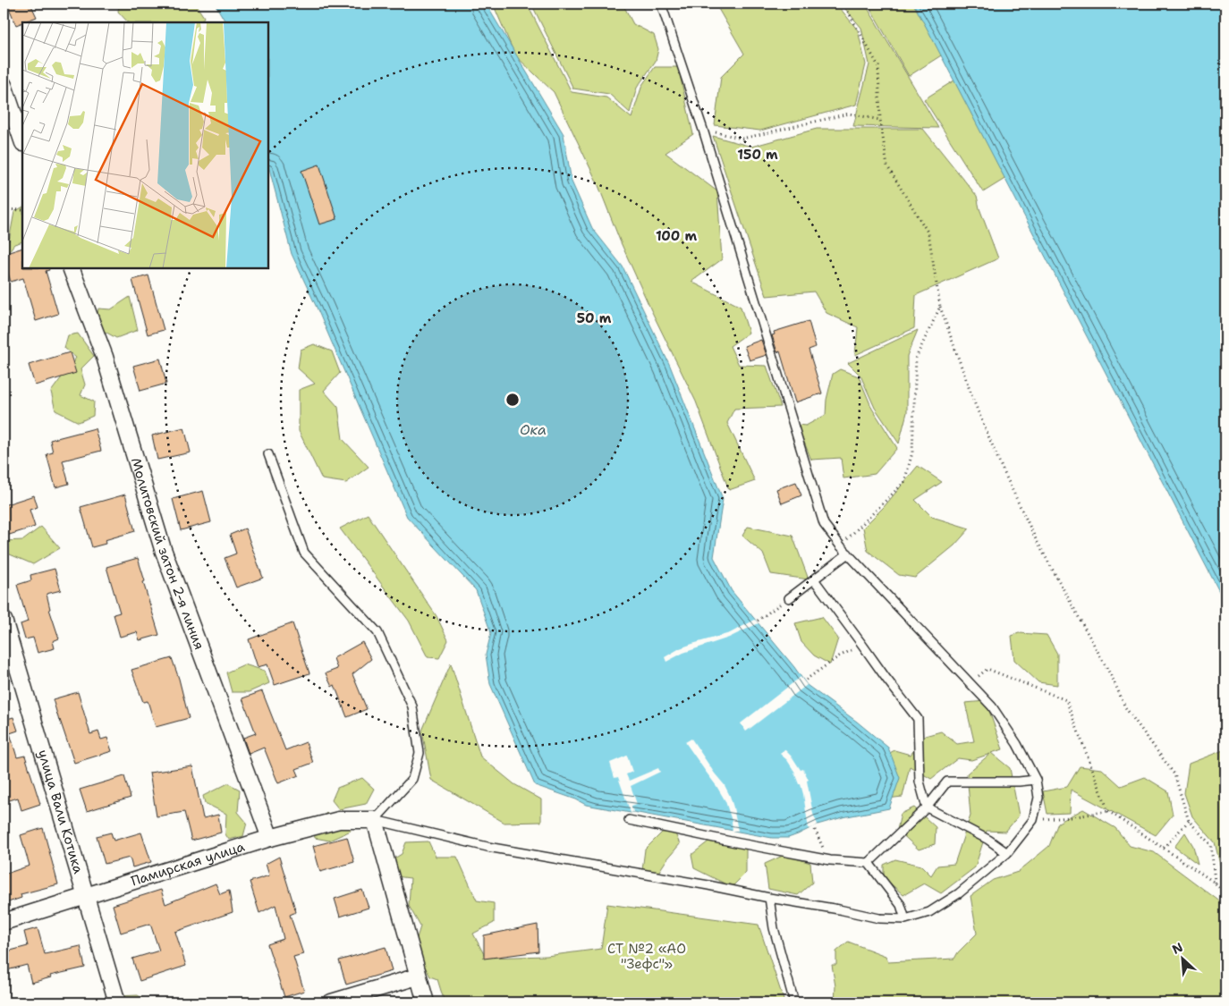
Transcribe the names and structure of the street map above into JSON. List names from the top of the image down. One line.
{"streets":{"street":["Молитовский затон 2-я линия","улица Вали Котика","Памирская улица"]},"crossings":[["Молитовский затон 2-я линия","Памирская улица"],["улица Вали Котика","Памирская улица"]],"water":["Ока"],"parks":["СТ №2 «АО \"Зефс\"»"],"north":"top left","rings":["150 m","100 m","50 m"]}
